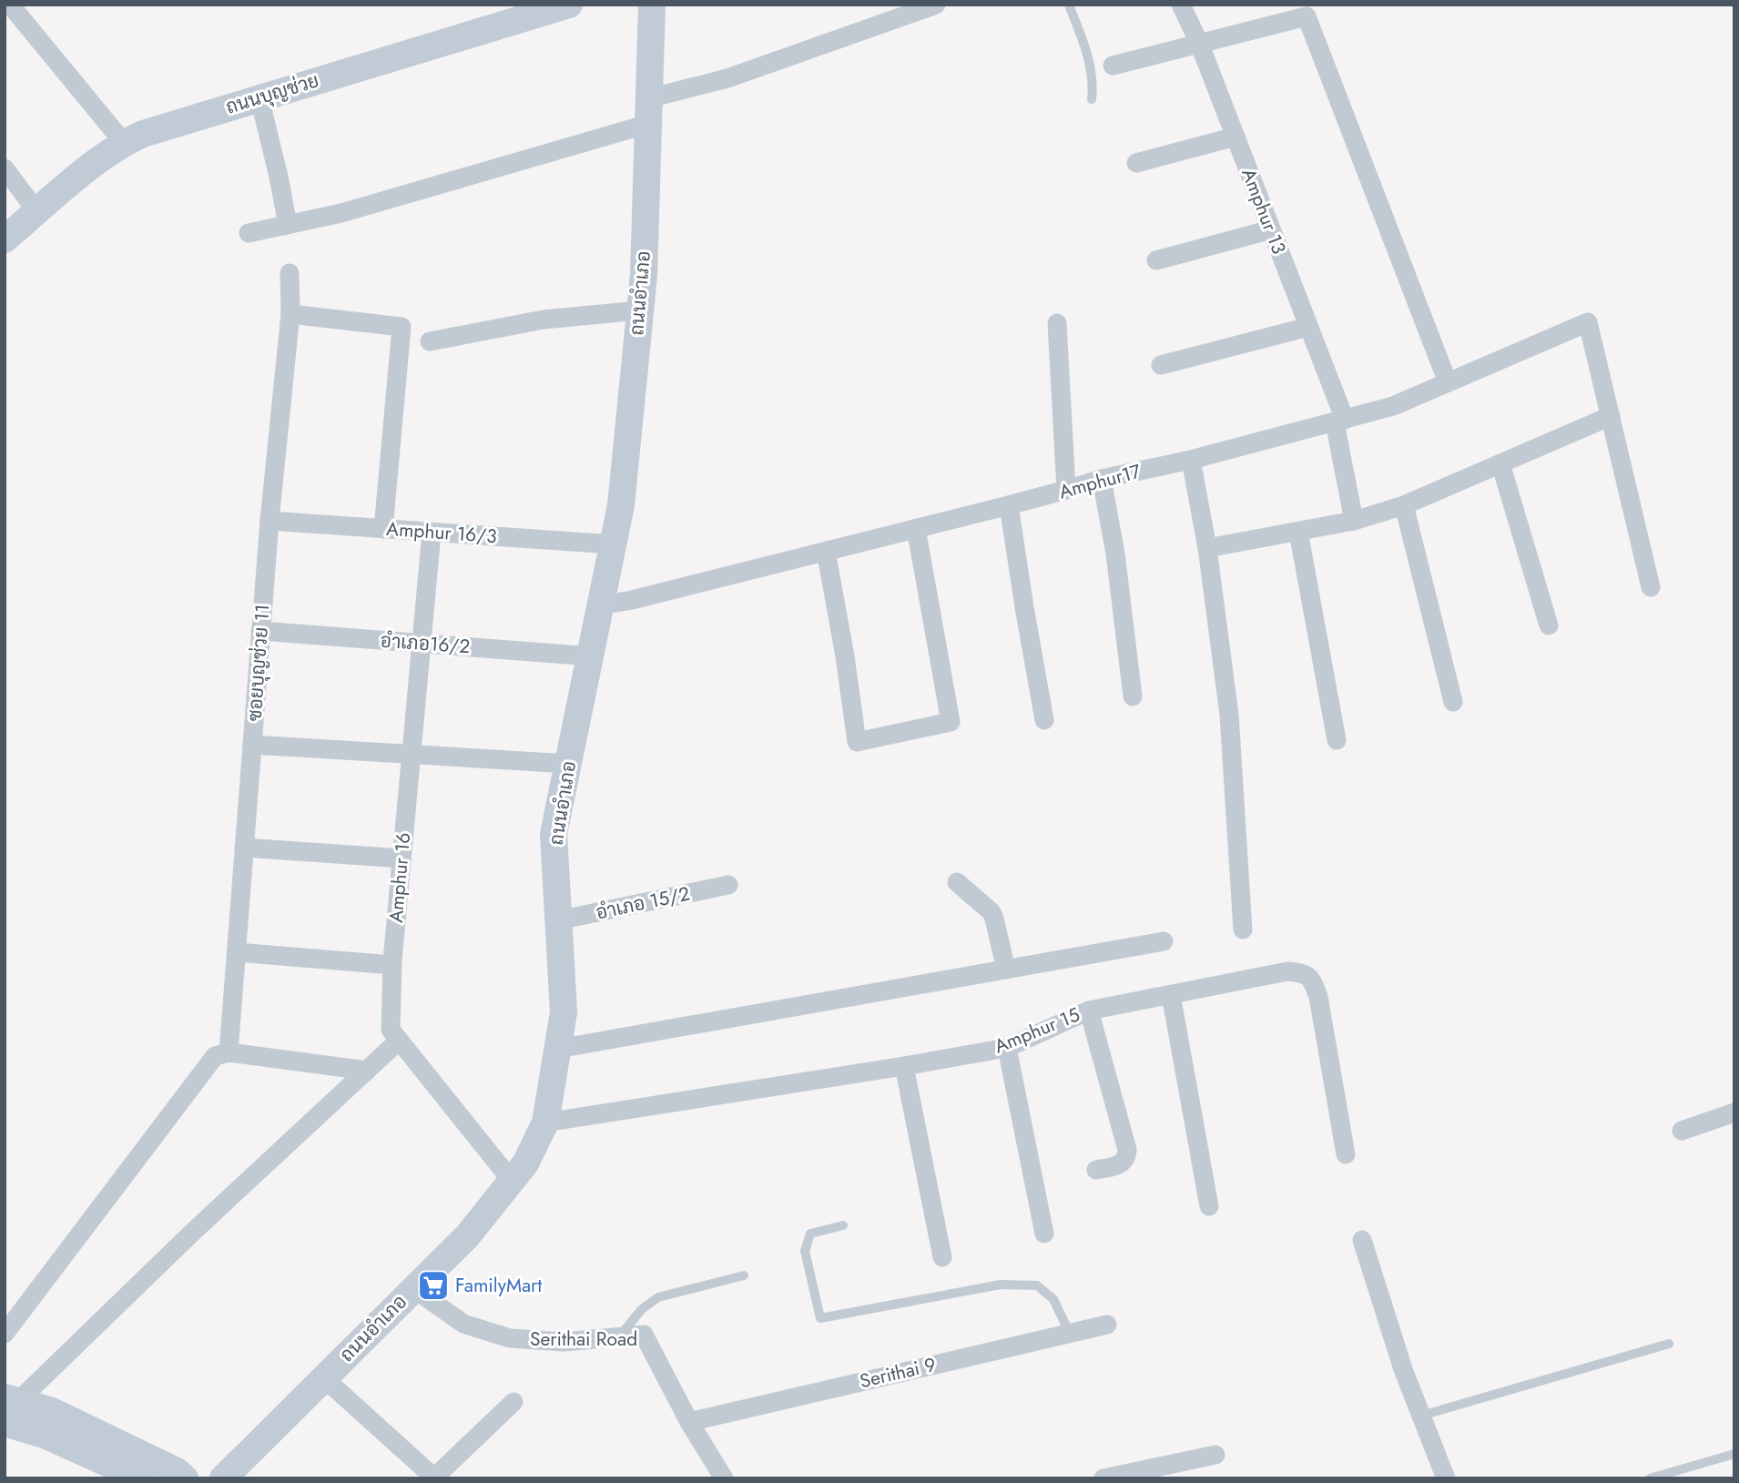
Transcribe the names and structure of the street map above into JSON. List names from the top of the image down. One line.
{"streets":{"street":["ถนนบุญช่วย","Amphur 13","ถนนอำเภอ","Amphur17","Amphur 16/3","อำเภอ16/2","ซอยบุญช่วย 11","Amphur 16","อำเภอ 15/2","Amphur 15","Serithai Road","Serithai 9"]},"crossings":[["Amphur 13","Amphur17"],["ถนนอำเภอ","Amphur17"],["ถนนอำเภอ","Amphur 16/3"],["ถนนอำเภอ","อำเภอ16/2"],["ถนนอำเภอ","Amphur 16"],["ถนนอำเภอ","อำเภอ 15/2"],["ถนนอำเภอ","Amphur 15"],["ถนนอำเภอ","Serithai Road"],["Amphur 16/3","ซอยบุญช่วย 11"],["Amphur 16/3","Amphur 16"],["อำเภอ16/2","ซอยบุญช่วย 11"],["อำเภอ16/2","Amphur 16"],["Serithai Road","Serithai 9"]],"places":{"supermarket":["FamilyMart"]}}
